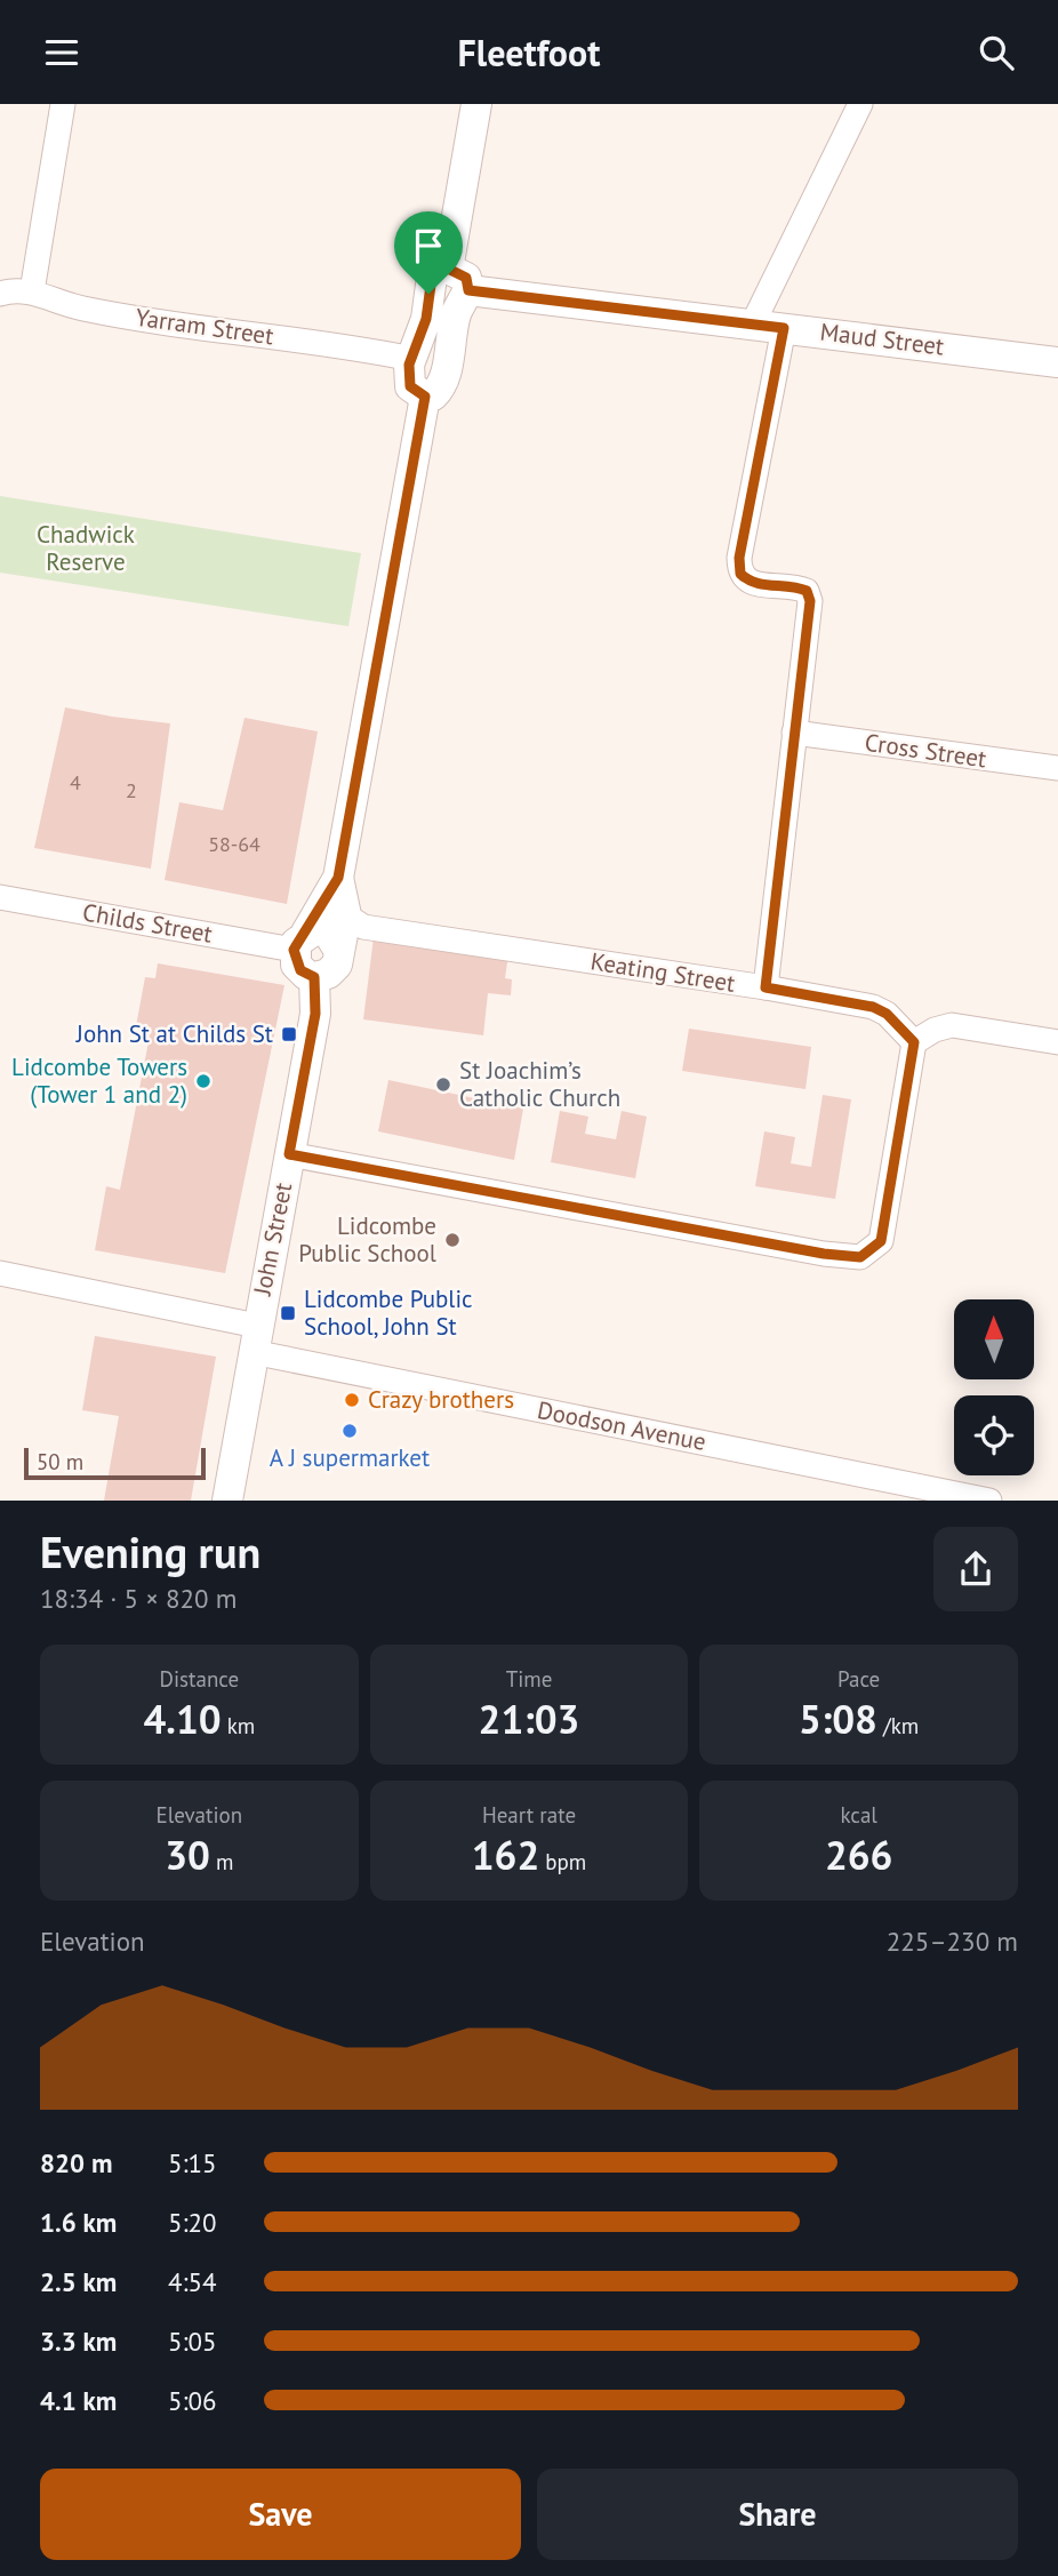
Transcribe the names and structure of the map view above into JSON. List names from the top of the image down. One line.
{"streets":{"street":["Yarram Street","Maud Street","Cross Street","Childs Street","Keating Street","John Street","Doodson Avenue"]},"crossings":[["Childs Street","John Street"],["John Street","Doodson Avenue"]],"parks":["Chadwick Reserve"],"places":{"transit":["John St at Childs St","Lidcombe Public School, John St"],"other":["Lidcombe Towers (Tower 1 and 2)","St Joachim’s Catholic Church","Lidcombe Public School","Crazy brothers","A J supermarket"]},"house_numbers":["4","2","58-64"],"scale_bar":"50 m","north":"top","page":{"header":"Fleetfoot","scale":"50 m","heading":["Evening run","18:34 · 5 × 820 m"],"stats":[["Distance","4.10 km"],["Time","21:03"],["Pace","5:08 /km"],["Elevation","30 m"],["Heart rate","162 bpm"],["kcal","266"]],"chart":["Elevation","225–230 m"],"list":[{"name":"820 m","note":"5:15"},{"name":"1.6 km","note":"5:20"},{"name":"2.5 km","note":"4:54"},{"name":"3.3 km","note":"5:05"},{"name":"4.1 km","note":"5:06"}],"buttons":["Save","Share"]}}
